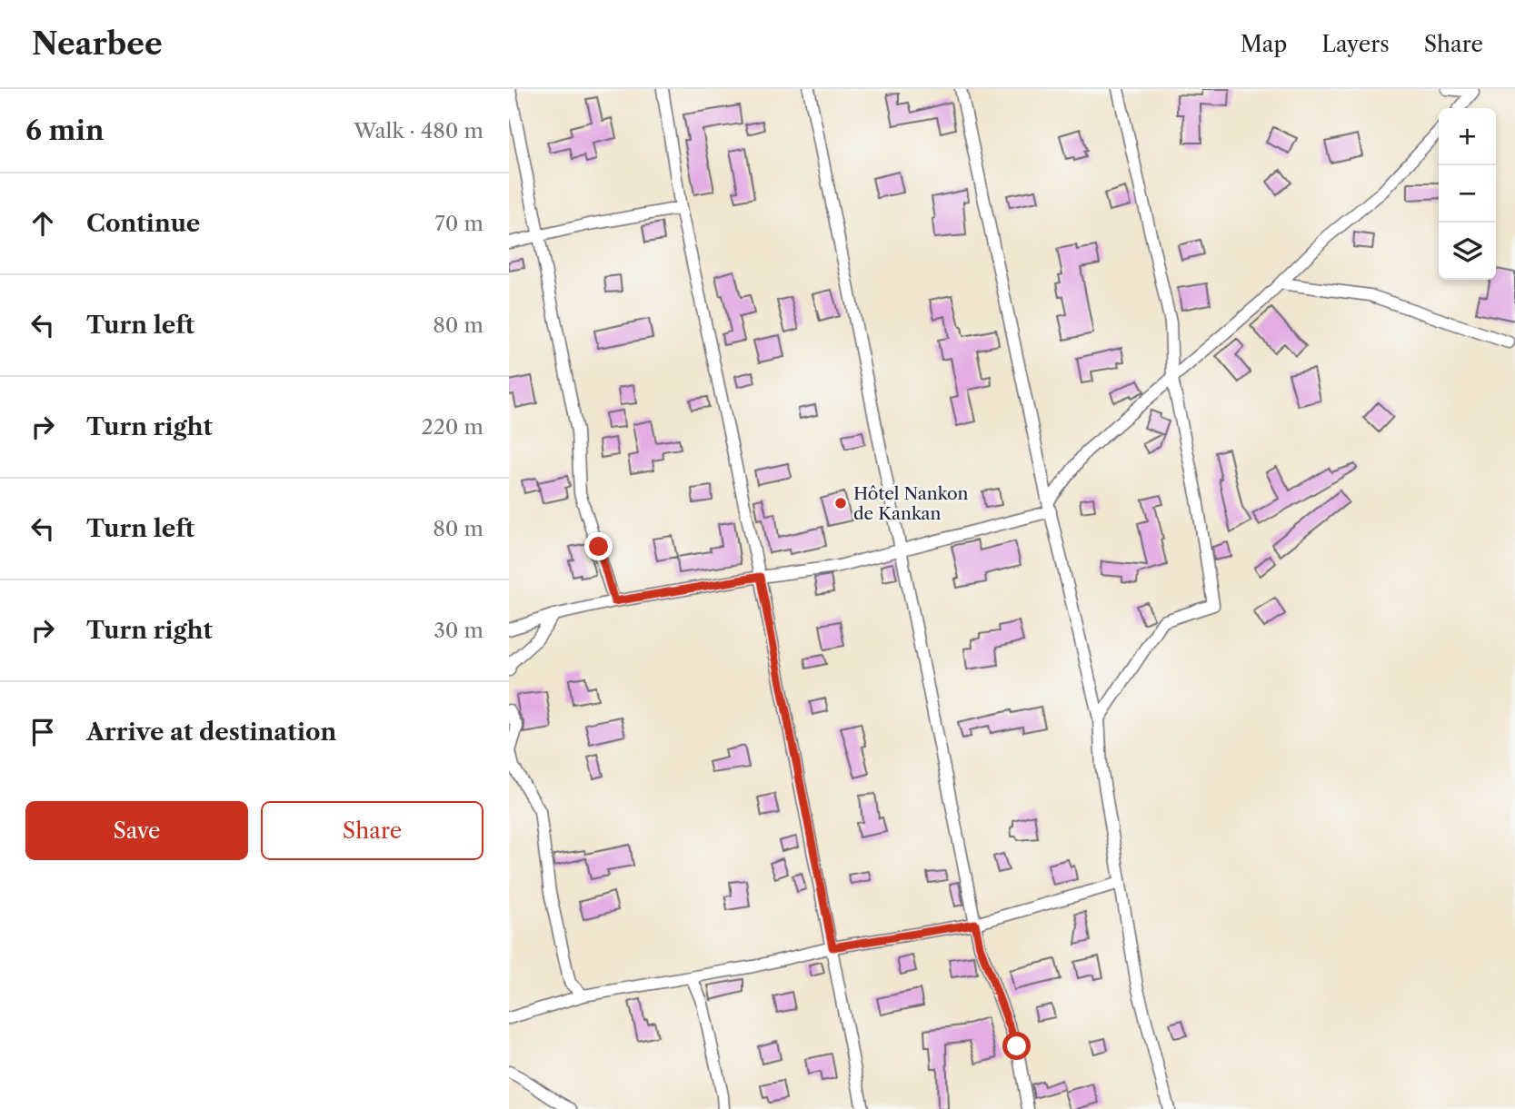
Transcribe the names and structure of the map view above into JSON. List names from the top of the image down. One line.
{"places":["Hôtel Nankon de Kankan"],"page":{"header":"Nearbee","nav":["Map","Layers","Share"],"heading":["6 min","Walk · 480 m"],"map_buttons":["+","−"],"list":[["Continue","70 m"],["Turn left","80 m"],["Turn right","220 m"],["Turn left","80 m"],["Turn right","30 m"],"Arrive at destination"],"buttons":["Save","Share"]}}
